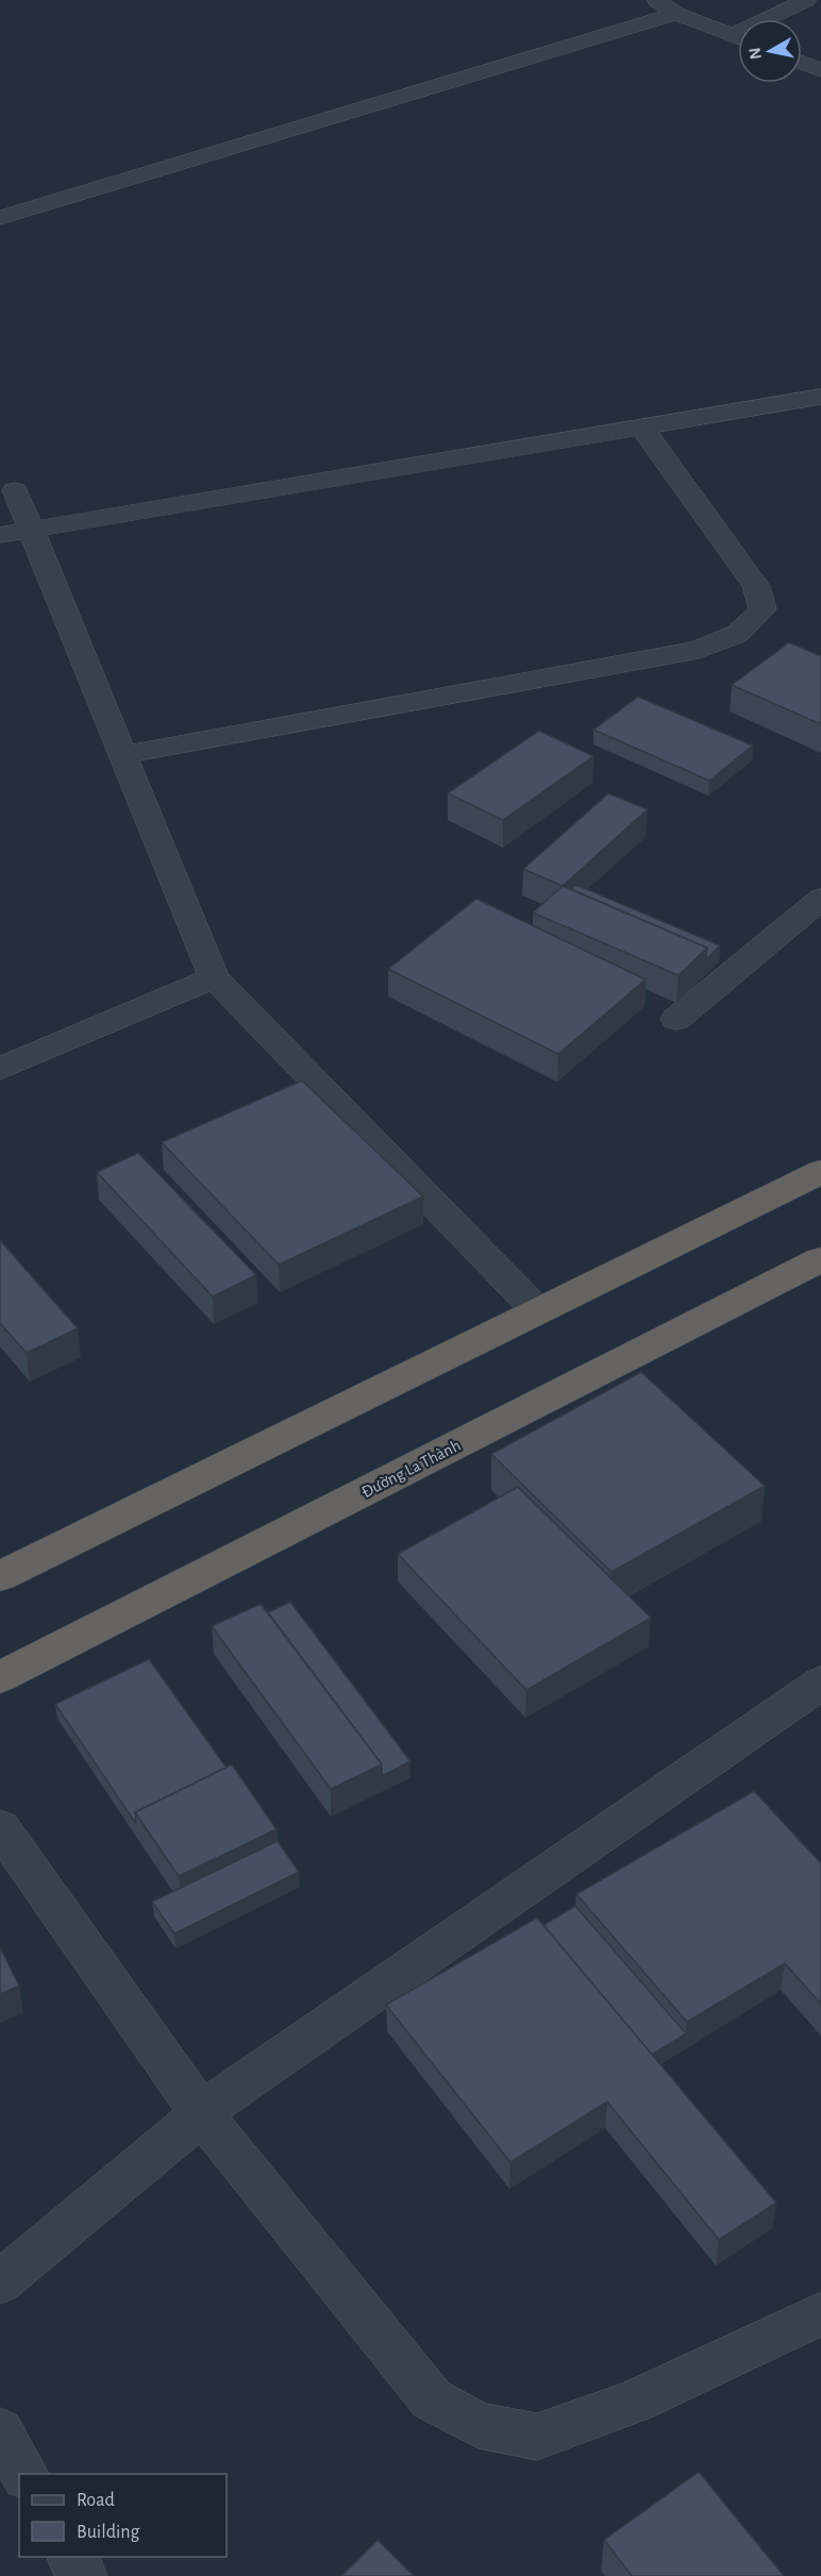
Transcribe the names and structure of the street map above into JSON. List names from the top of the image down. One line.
{"streets":{"highway":["Đường La Thành"]},"legend":["Road","Building"],"north":"left"}
